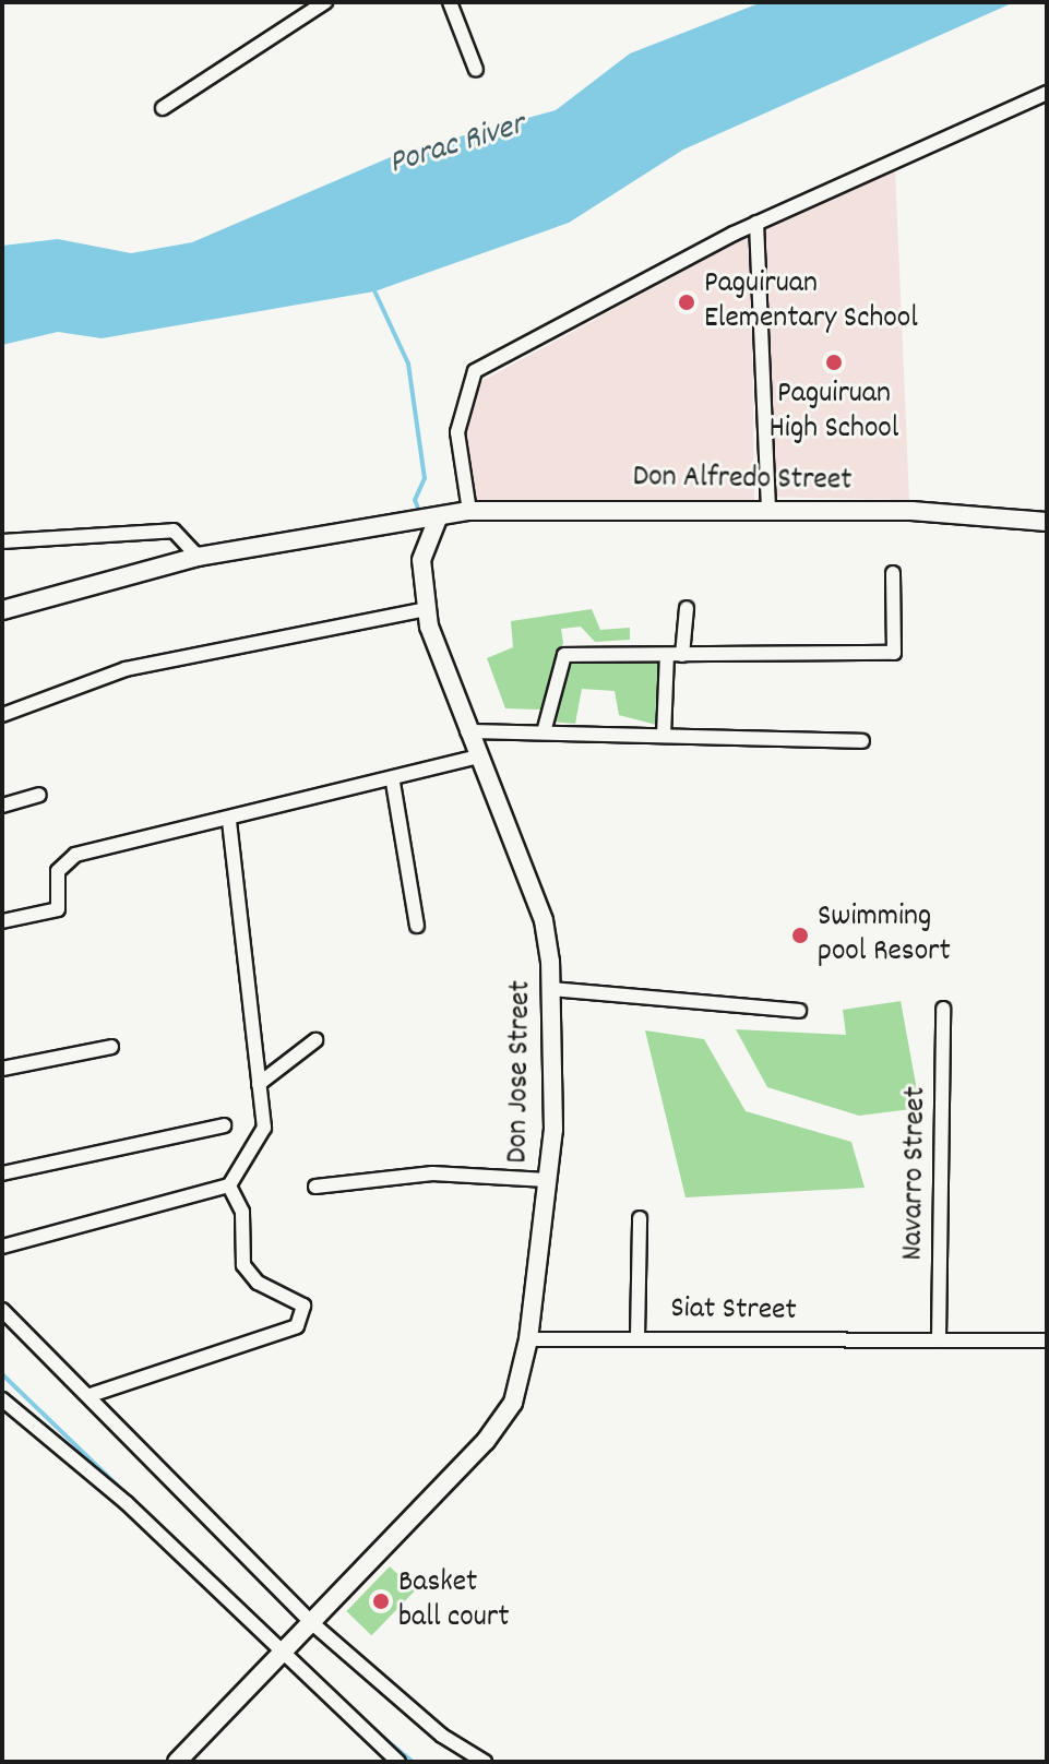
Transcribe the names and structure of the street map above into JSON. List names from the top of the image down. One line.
{"streets":{"street":["Don Alfredo Street","Don Jose Street","Navarro Street","Siat Street"]},"crossings":[["Don Alfredo Street","Don Jose Street"],["Don Jose Street","Siat Street"],["Navarro Street","Siat Street"]],"water":["Porac River"],"places":["Paguiruan Elementary School","Paguiruan High School","Swimming pool Resort","Basket ball court"]}
